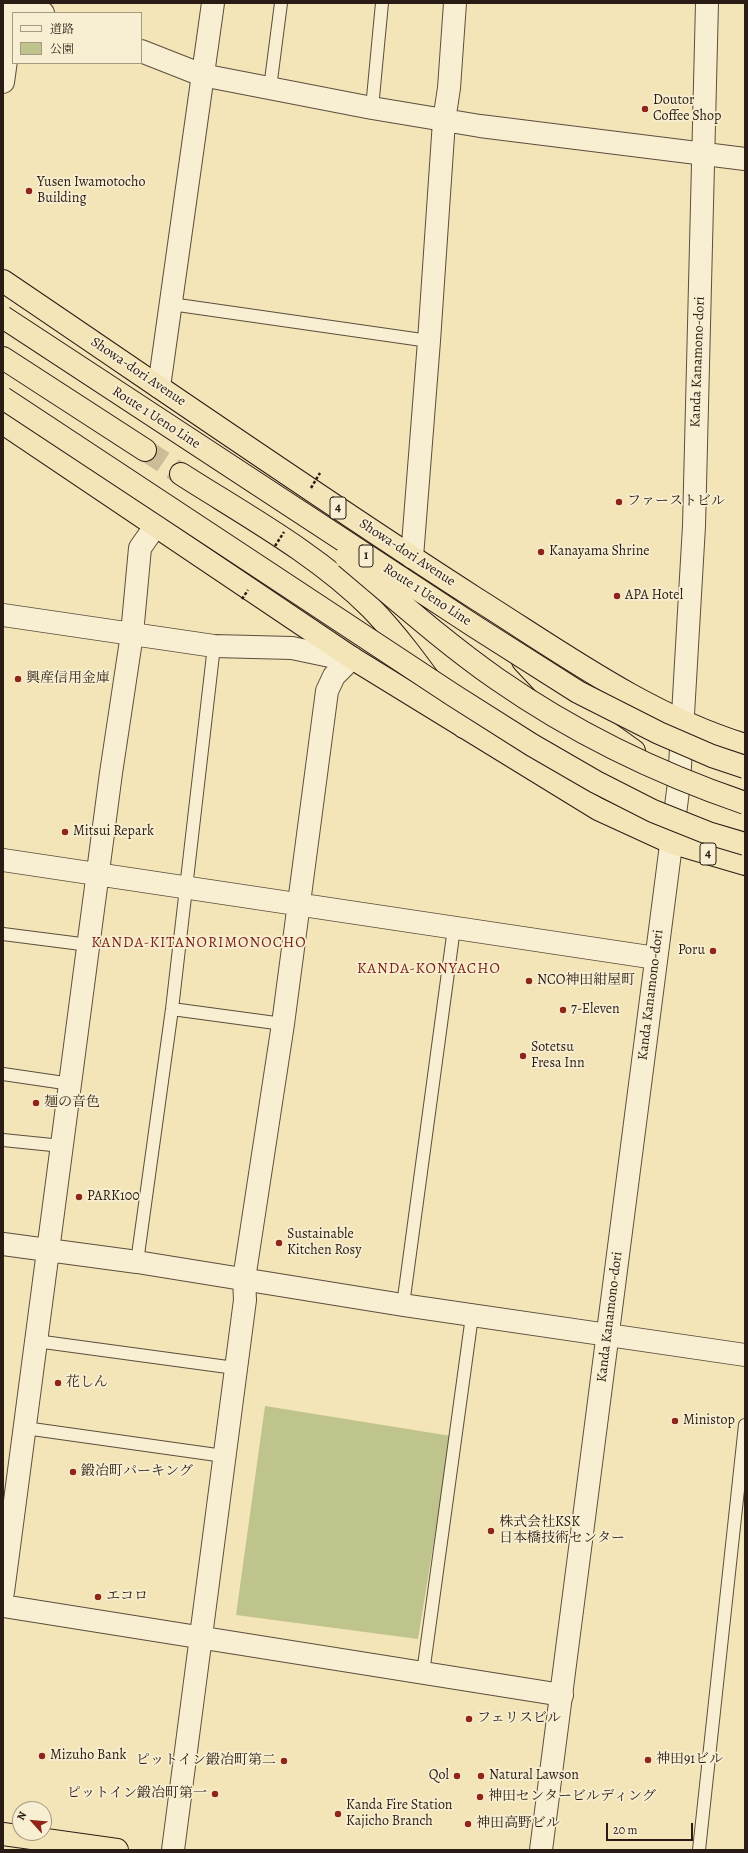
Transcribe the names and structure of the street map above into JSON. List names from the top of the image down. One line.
{"streets":{"highway":["Showa-dori Avenue","Route 1 Ueno Line","4","1"],"street":["Kanda Kanamono-dori"]},"crossings":[["Kanda Kanamono-dori","Showa-dori Avenue"],["Kanda Kanamono-dori","4"]],"districts":["KANDA-KITANORIMONOCHO","KANDA-KONYACHO"],"places":["Doutor Coffee Shop","Yusen Iwamotocho Building","ファーストビル","Kanayama Shrine","APA Hotel","興産信用金庫","Mitsui Repark","Poru","NCO神田紺屋町","7-Eleven","Sotetsu Fresa Inn","麺の音色","PARK100","Sustainable Kitchen Rosy","花しん","Ministop","鍛冶町パーキング","株式会社KSK 日本橋技術センター","エコロ","フェリスビル","Mizuho Bank","神田91ビル","ピットイン鍛冶町第二","Qol","Natural Lawson","ピットイン鍛冶町第一","神田センタービルディング","Kanda Fire Station Kajicho Branch","神田高野ビル"],"legend":["道路","公園"],"scale_bar":"20 m","north":"top left"}
